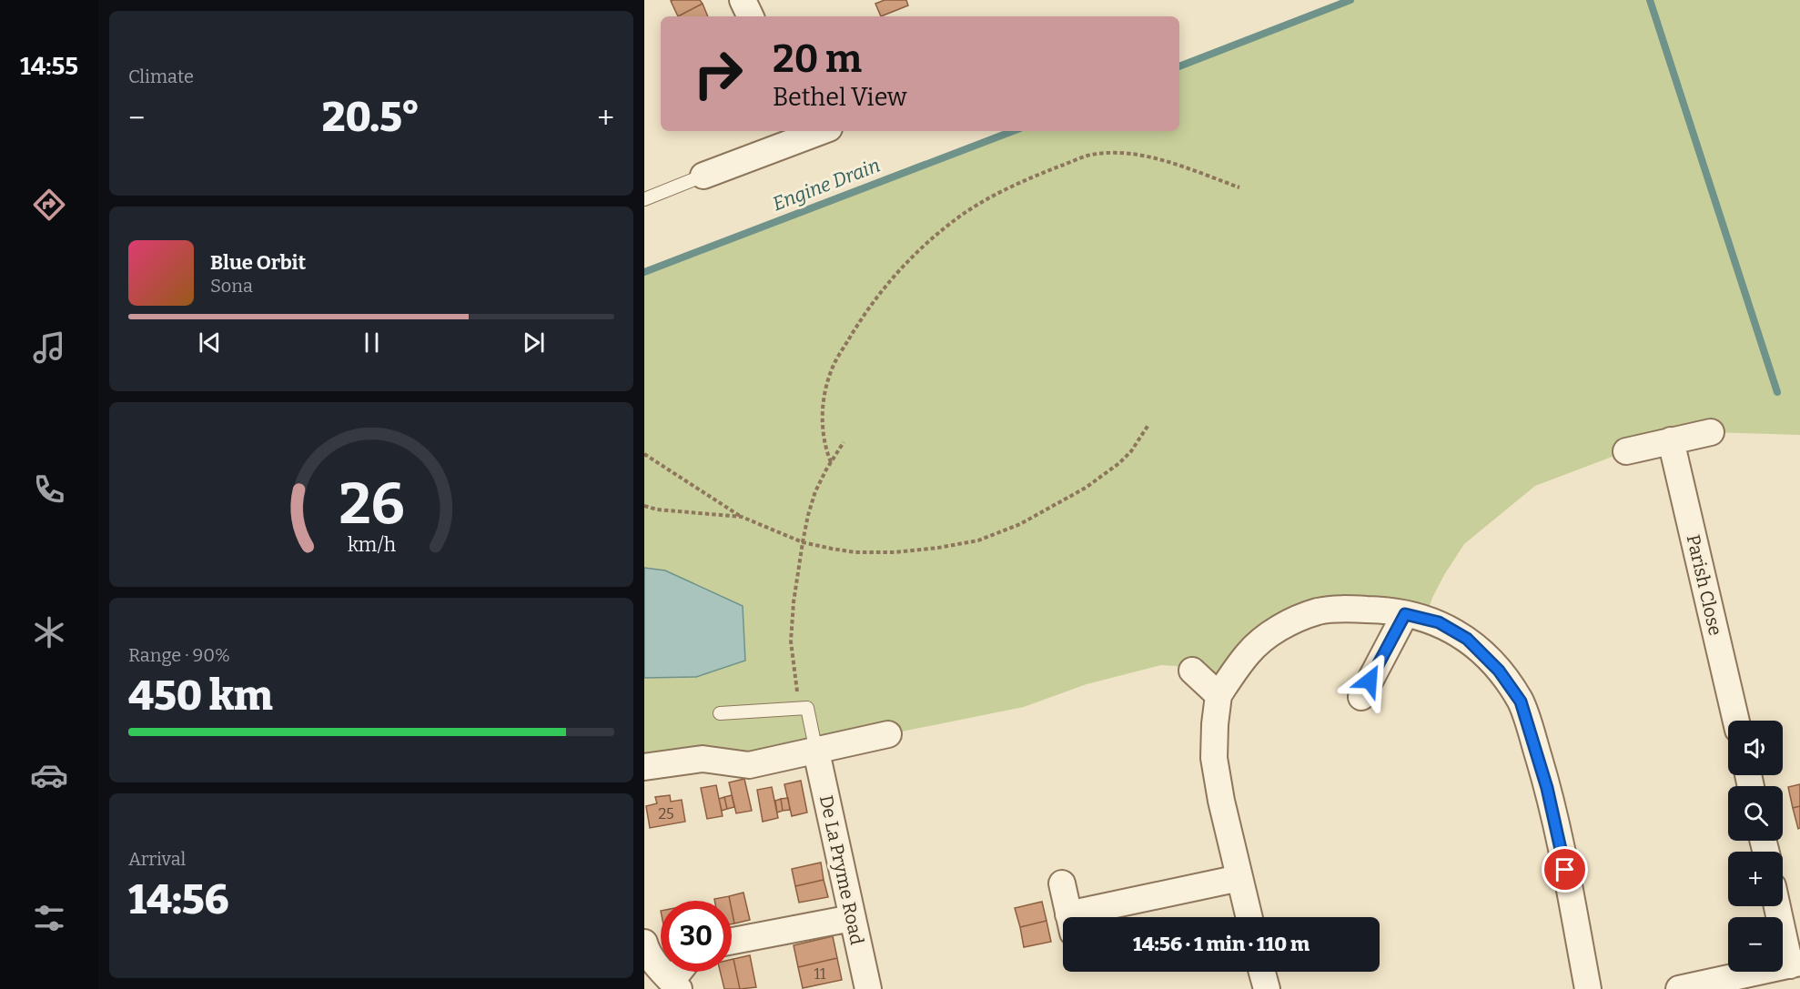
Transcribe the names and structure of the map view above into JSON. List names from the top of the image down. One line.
{"streets":{"street":["Parish Close","De La Pryme Road"]},"water":["Engine Drain"],"house_numbers":["25","11"],"page":{"tabs":"14:55","tile":["Climate",["Range · 90%","450 km"],["Arrival","14:56"]],"turn":["20 m","Bethel View"],"heat":["−","20.5°","+"],"song":["Blue Orbit","Sona"],"map_buttons":["+","−"],"limit":"30","trip":"14:56 · 1 min · 110 m","gauge":["26","km/h"]}}
